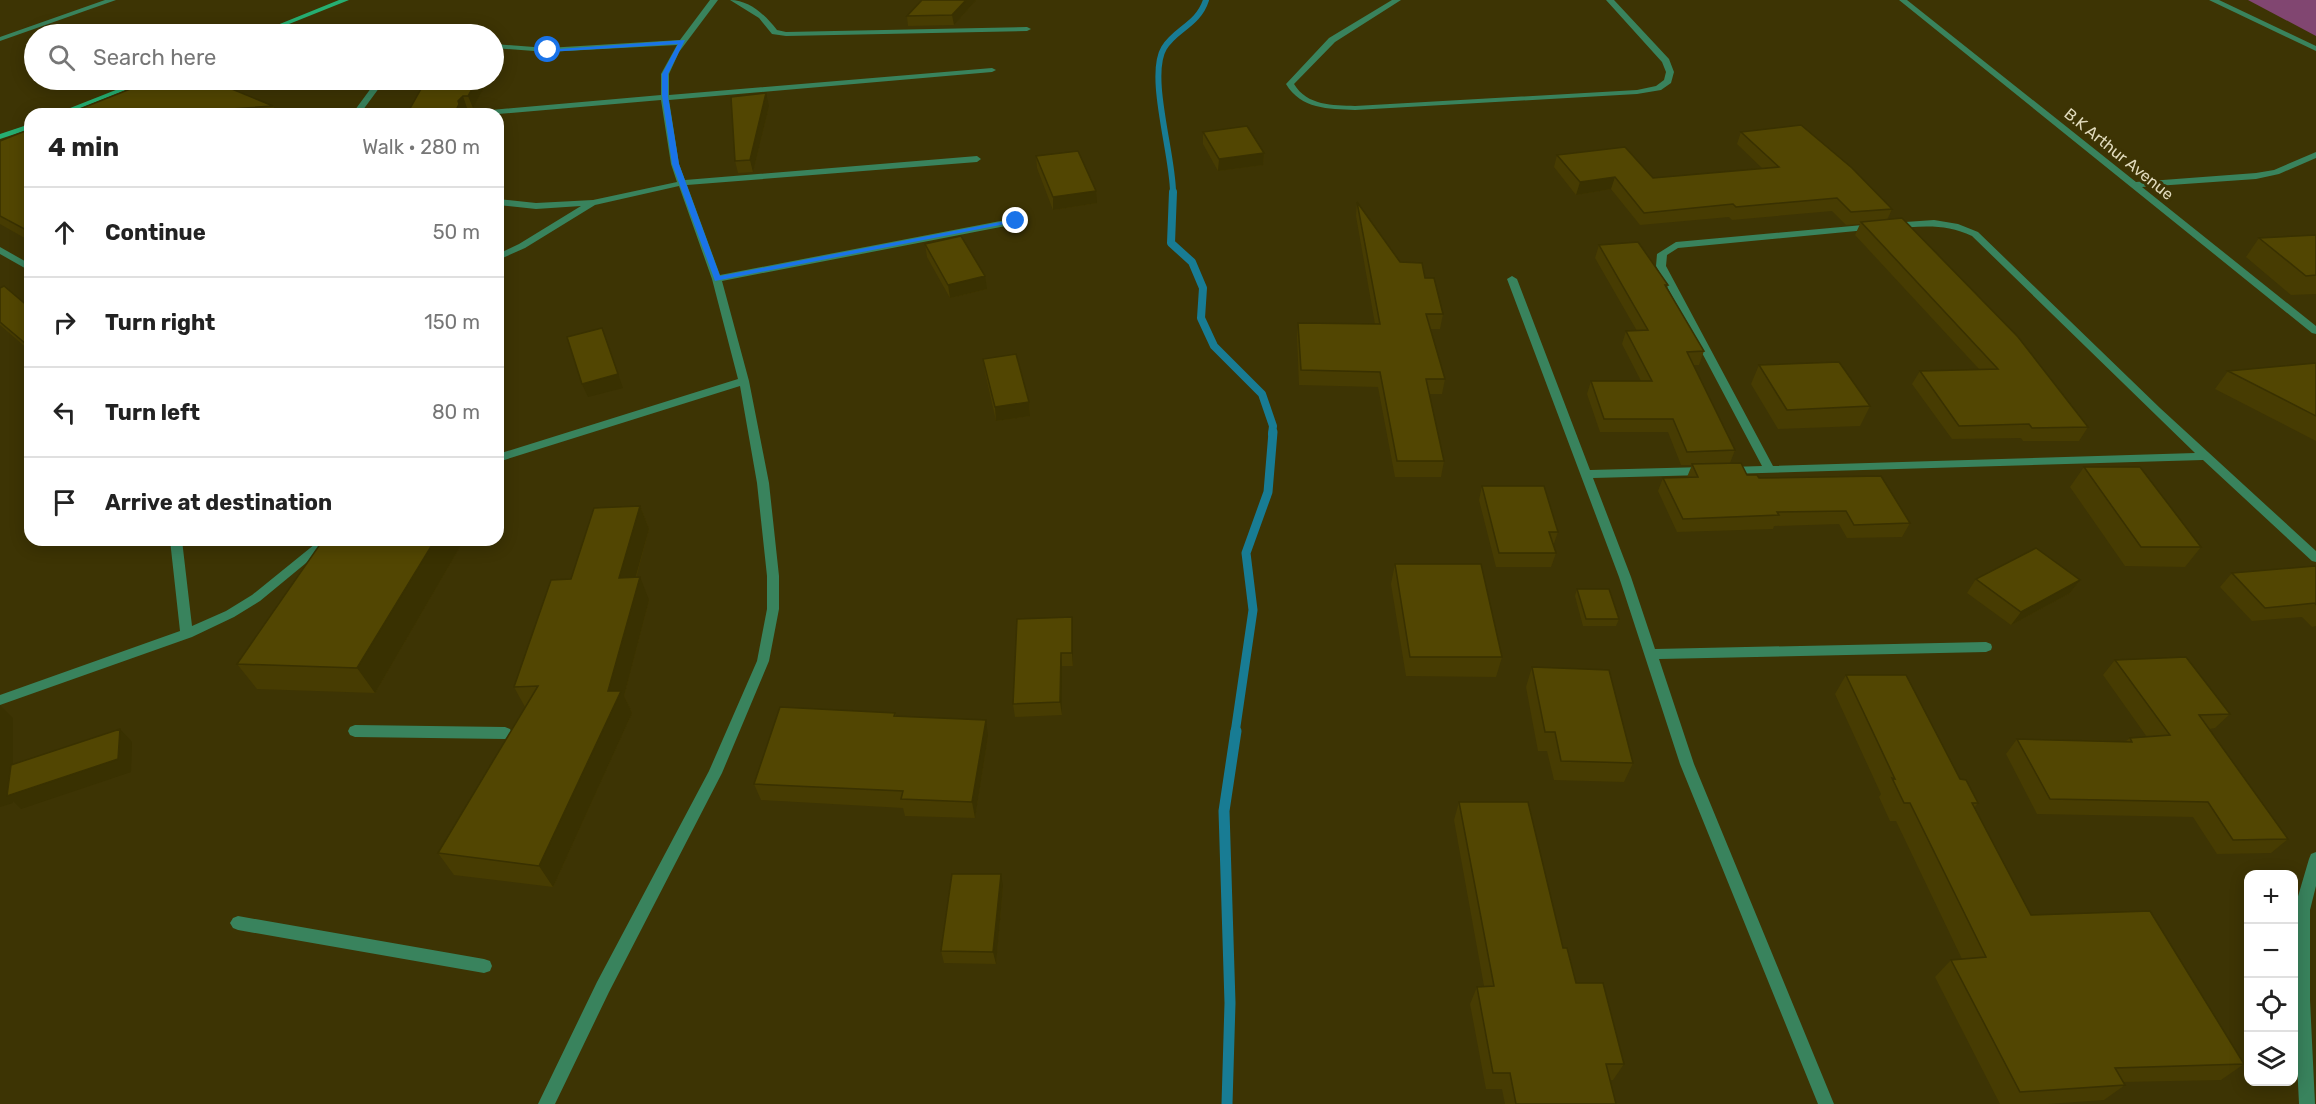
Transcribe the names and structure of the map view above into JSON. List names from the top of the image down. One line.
{"streets":{"street":["B.K Arthur Avenue"]},"page":{"search":"Search here","heading":["4 min","Walk · 280 m"],"list":[["Continue","50 m"],["Turn right","150 m"],["Turn left","80 m"],"Arrive at destination"],"map_buttons":["+","−"]}}
